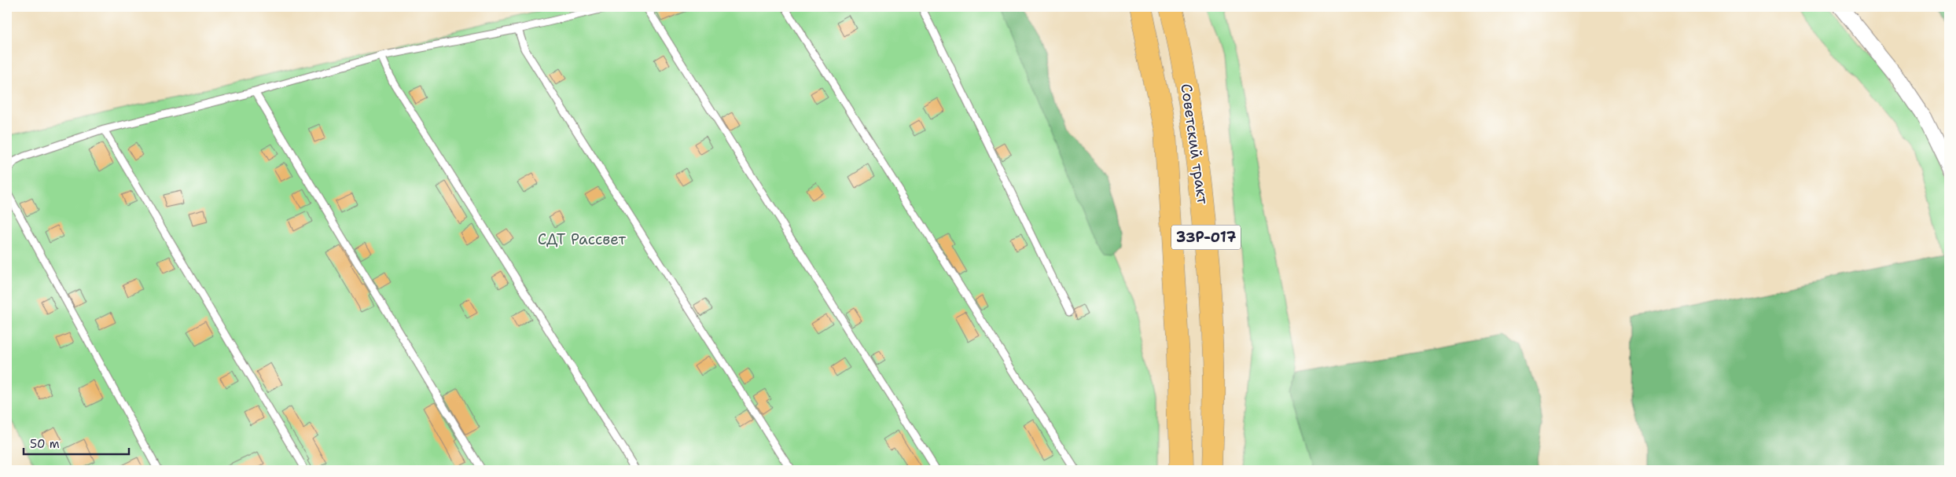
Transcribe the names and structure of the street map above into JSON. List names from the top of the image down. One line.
{"streets":{"highway":["Советский тракт","33Р-017"]},"parks":["СДТ Рассвет"],"scale_bar":"50 m"}
